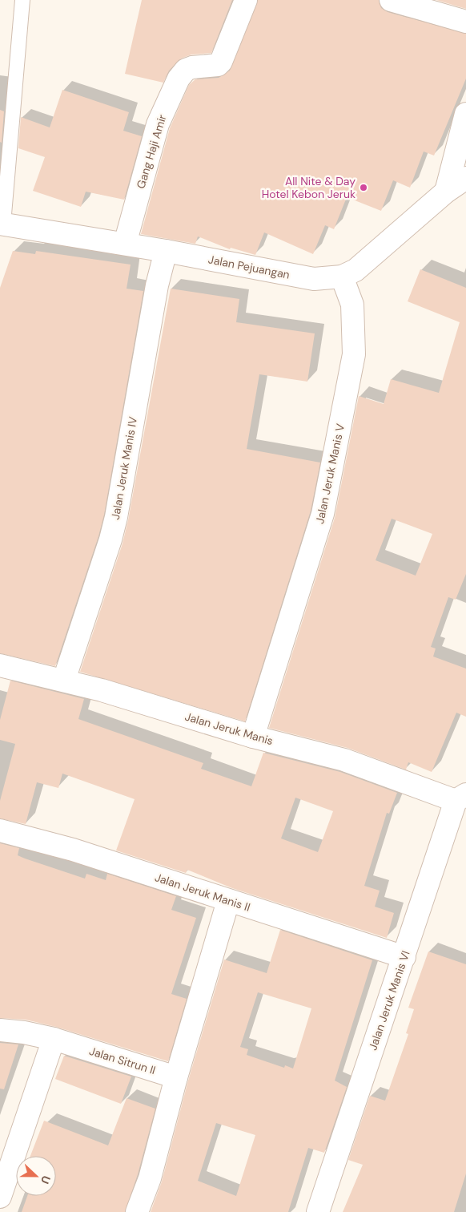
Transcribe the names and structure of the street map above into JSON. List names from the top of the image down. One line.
{"streets":{"street":["Gang Haji Amir","Jalan Pejuangan","Jalan Jeruk Manis IV","Jalan Jeruk Manis V","Jalan Jeruk Manis","Jalan Jeruk Manis II","Jalan Jeruk Manis VI","Jalan Sitrun II"]},"crossings":[["Gang Haji Amir","Jalan Pejuangan"],["Jalan Pejuangan","Jalan Jeruk Manis IV"],["Jalan Pejuangan","Jalan Jeruk Manis V"],["Jalan Jeruk Manis IV","Jalan Jeruk Manis"],["Jalan Jeruk Manis V","Jalan Jeruk Manis"],["Jalan Jeruk Manis","Jalan Jeruk Manis VI"],["Jalan Jeruk Manis II","Jalan Jeruk Manis VI"]],"places":["All Nite & Day Hotel Kebon Jeruk"],"north":"right"}
